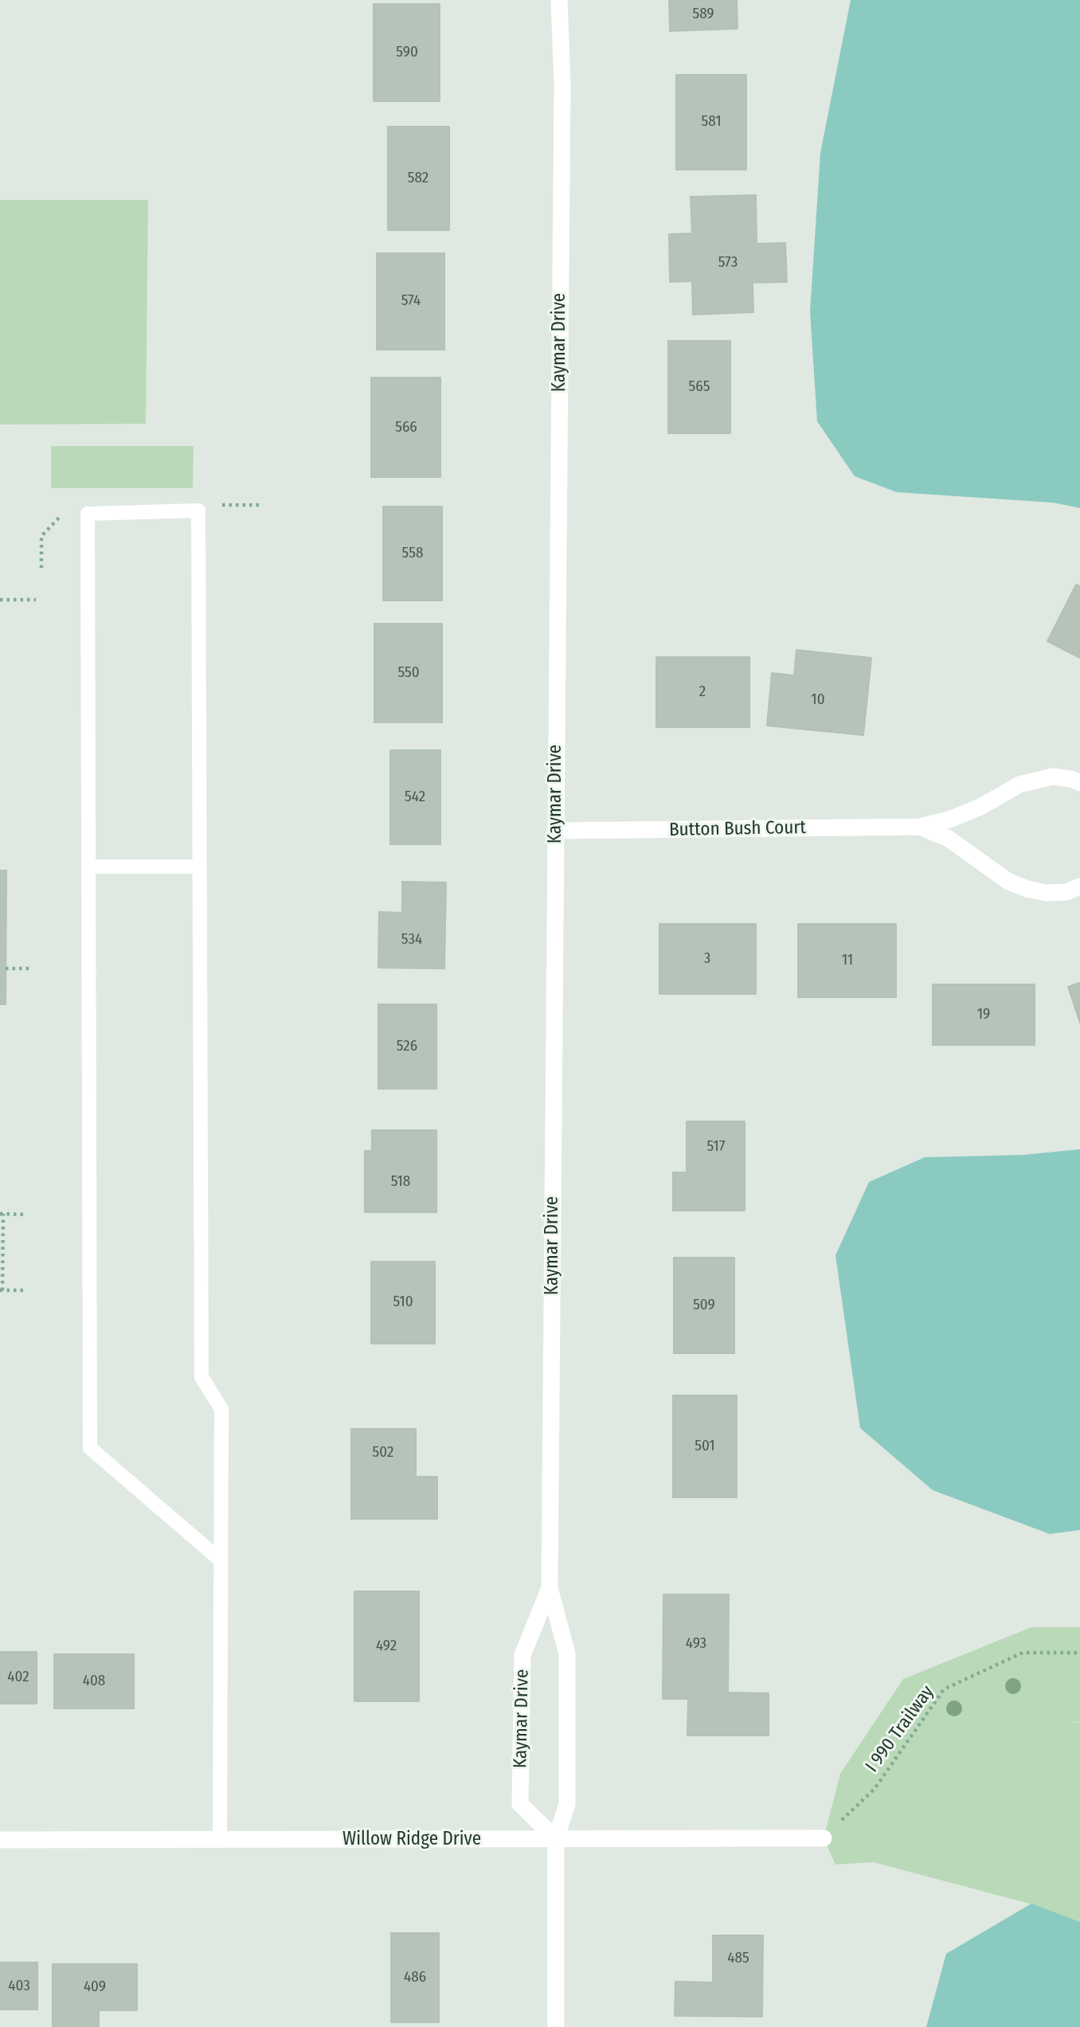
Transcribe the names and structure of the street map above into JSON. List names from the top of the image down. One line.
{"streets":{"street":["Kaymar Drive","Button Bush Court","Willow Ridge Drive"],"path":["I 990 Trailway"]},"crossings":[["Kaymar Drive","Button Bush Court"],["Kaymar Drive","Willow Ridge Drive"],["I 990 Trailway","Willow Ridge Drive"]],"house_numbers":["589","590","581","582","573","574","565","566","558","550","2","10","542","534","3","11","19","526","517","518","510","509","501","502","493","492","402","408","485","486","403","409"]}
